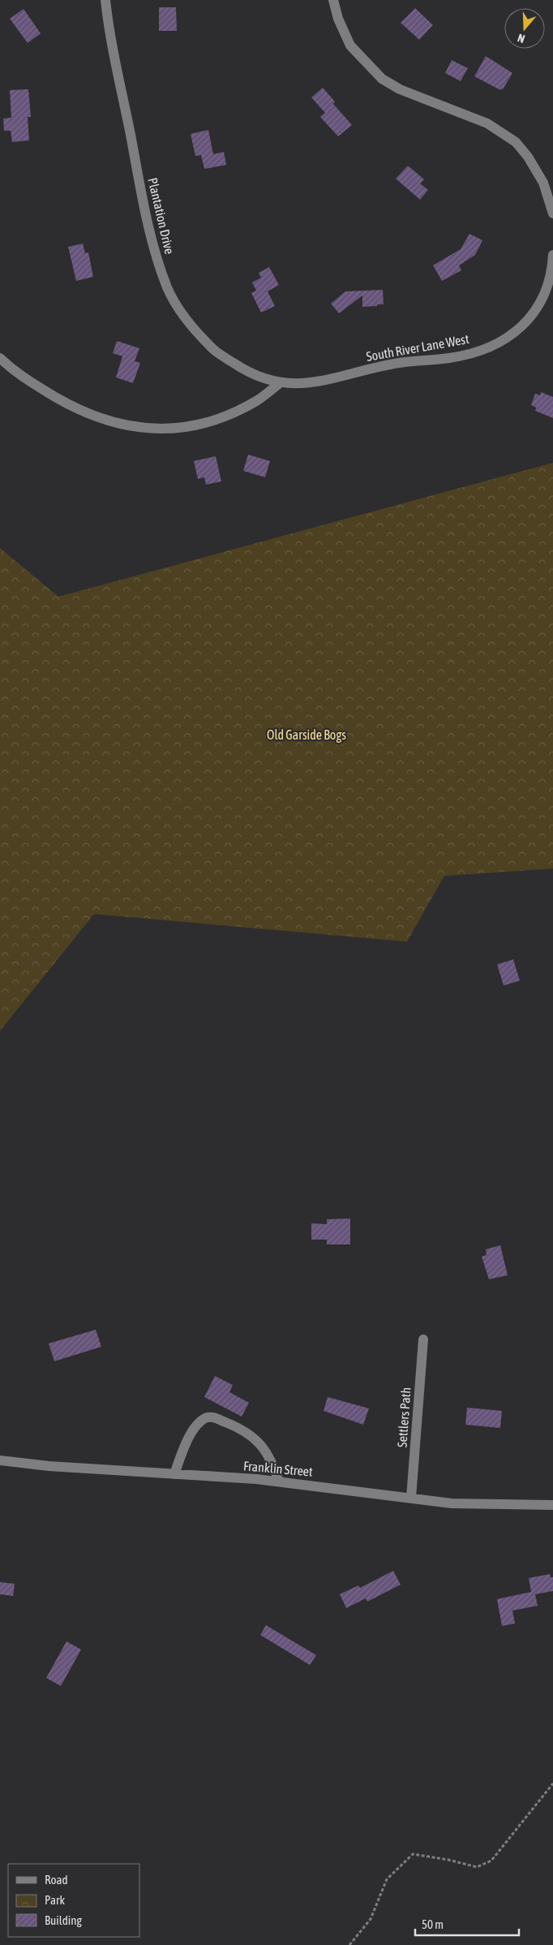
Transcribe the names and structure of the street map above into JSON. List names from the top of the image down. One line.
{"streets":{"street":["Plantation Drive","South River Lane West","Settlers Path","Franklin Street"]},"crossings":[["Plantation Drive","South River Lane West"],["Settlers Path","Franklin Street"]],"parks":["Old Garside Bogs"],"legend":["Road","Park","Building"],"scale_bar":"50 m","north":"bottom"}
